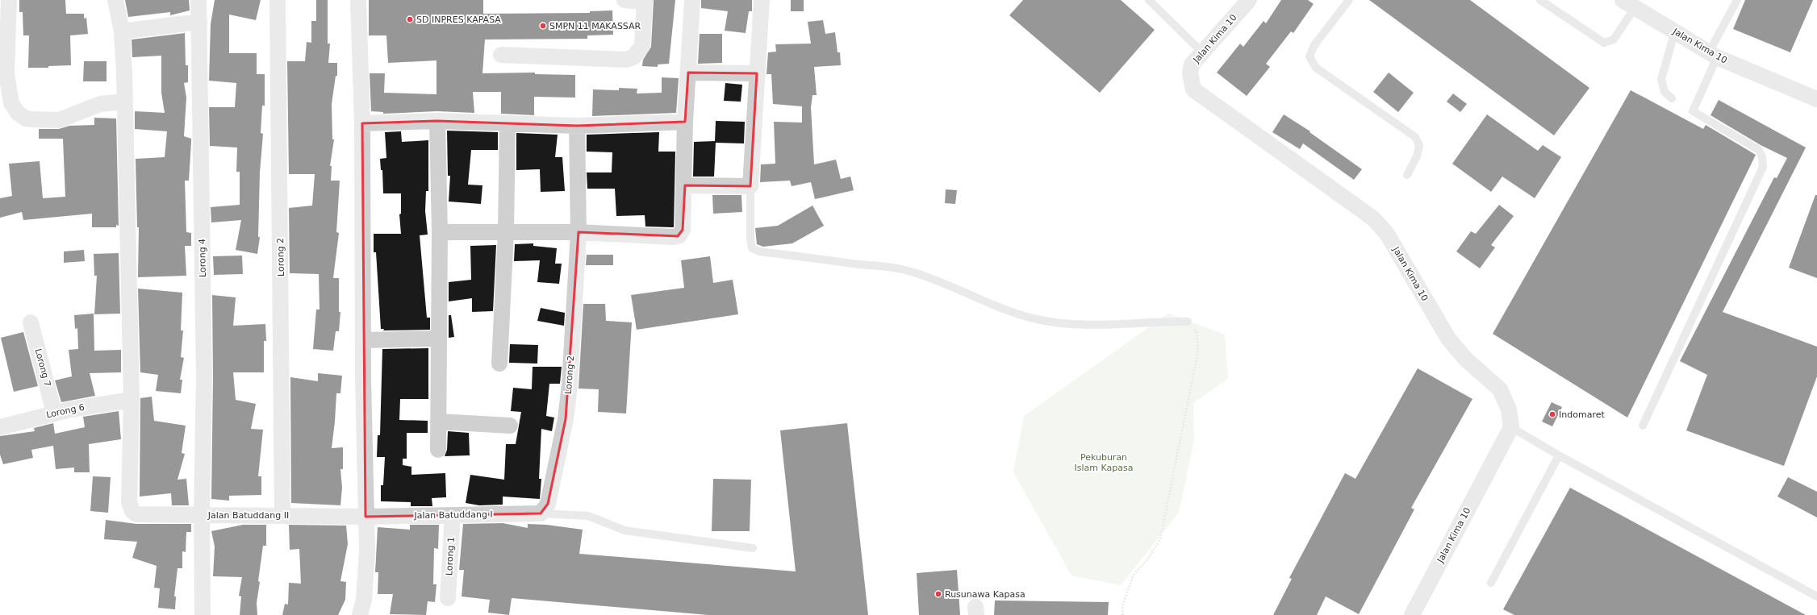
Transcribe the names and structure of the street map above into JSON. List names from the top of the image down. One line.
{"streets":{"street":["Jalan Kima 10","Lorong 2","Lorong 4","Lorong 7","Lorong 6","Jalan Batuddang II","Jalan Batuddang I","Lorong 1"]},"crossings":[["Lorong 2","Jalan Batuddang II"],["Lorong 2","Jalan Batuddang I"],["Lorong 4","Jalan Batuddang II"],["Lorong 7","Lorong 6"],["Lorong 6","Jalan Batuddang II"],["Jalan Batuddang II","Jalan Batuddang I"],["Jalan Batuddang I","Lorong 1"]],"parks":["Pekuburan Islam Kapasa"],"places":["SD INPRES KAPASA","SMPN 11 MAKASSAR","Indomaret","Rusunawa Kapasa"]}
